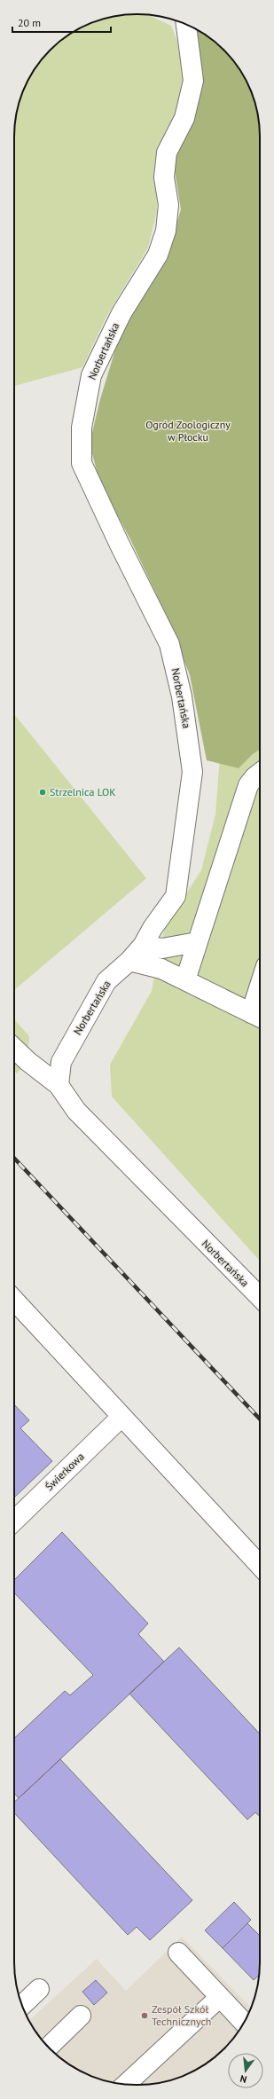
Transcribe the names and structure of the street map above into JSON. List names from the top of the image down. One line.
{"streets":{"street":["Norbertańska","Świerkowa"]},"parks":["Ogród Zoologiczny w Płocku"],"places":["Strzelnica LOK","Zespół Szkół Technicznych"],"scale_bar":"20 m","north":"bottom"}
